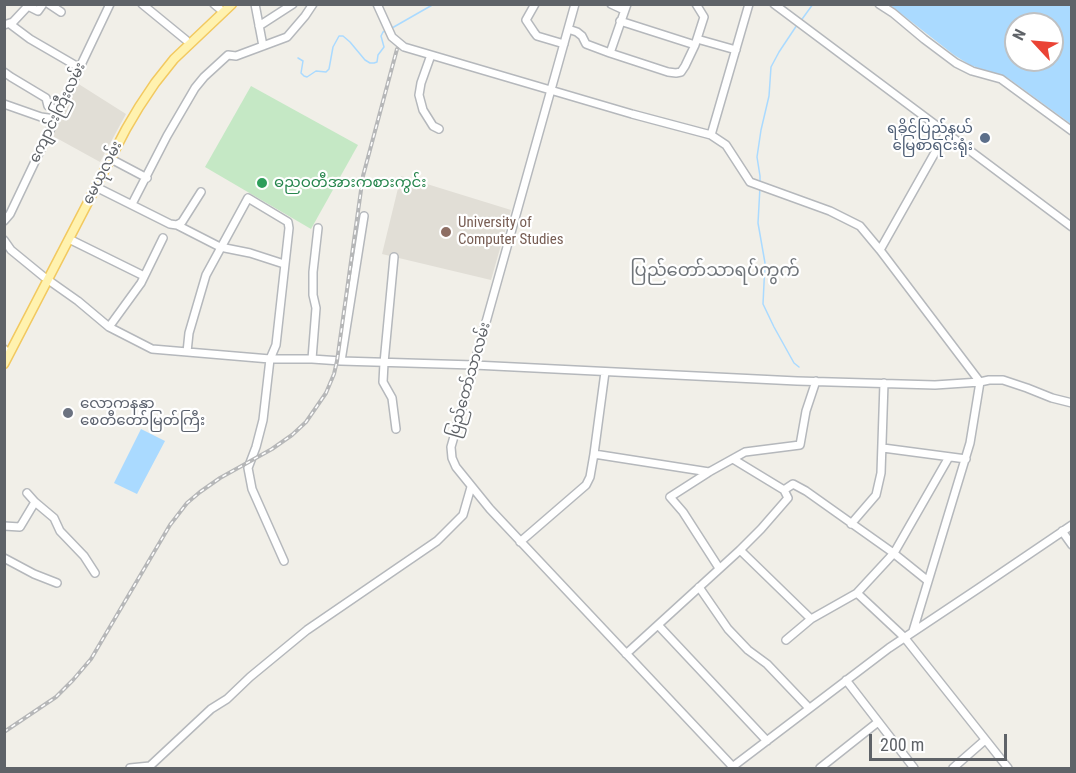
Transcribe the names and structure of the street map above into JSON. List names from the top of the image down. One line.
{"streets":{"main road":["မေယုလမ်း"],"street":["ကျောင်းကြီးလမ်း","ပြည်တော်သာလမ်း"]},"districts":["ပြည်တော်သာရပ်ကွက်"],"places":["ရခိုင်ပြည်နယ် မြေစာရင်းရုံး","ဓညဝတီအားကစားကွင်း","University of Computer Studies","လောကနန္ဒာ စေတီတော်မြတ်ကြီး"],"scale_bar":"200 m","north":"top left"}
